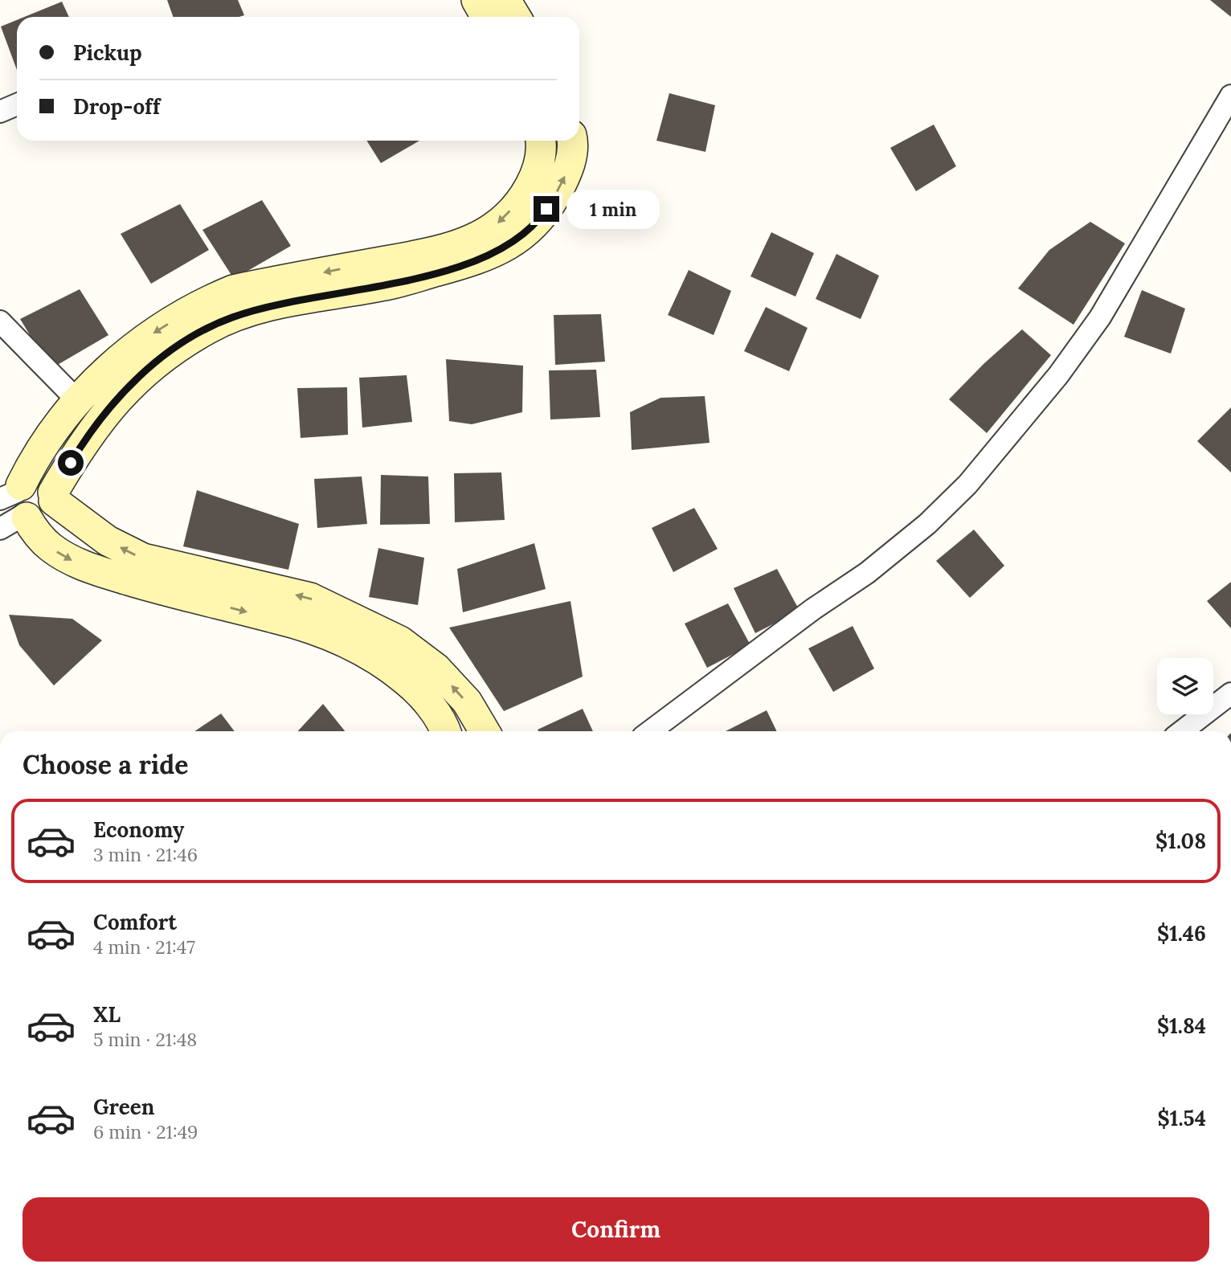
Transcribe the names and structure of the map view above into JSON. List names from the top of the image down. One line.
{"page":{"banner":["Pickup","Drop-off"],"bubble":"1 min","heading":"Choose a ride","list":[{"name":"Economy","note":"3 min · 21:46","value":"$1.08"},{"name":"Comfort","note":"4 min · 21:47","value":"$1.46"},{"name":"XL","note":"5 min · 21:48","value":"$1.84"},{"name":"Green","note":"6 min · 21:49","value":"$1.54"}],"buttons":"Confirm"}}
